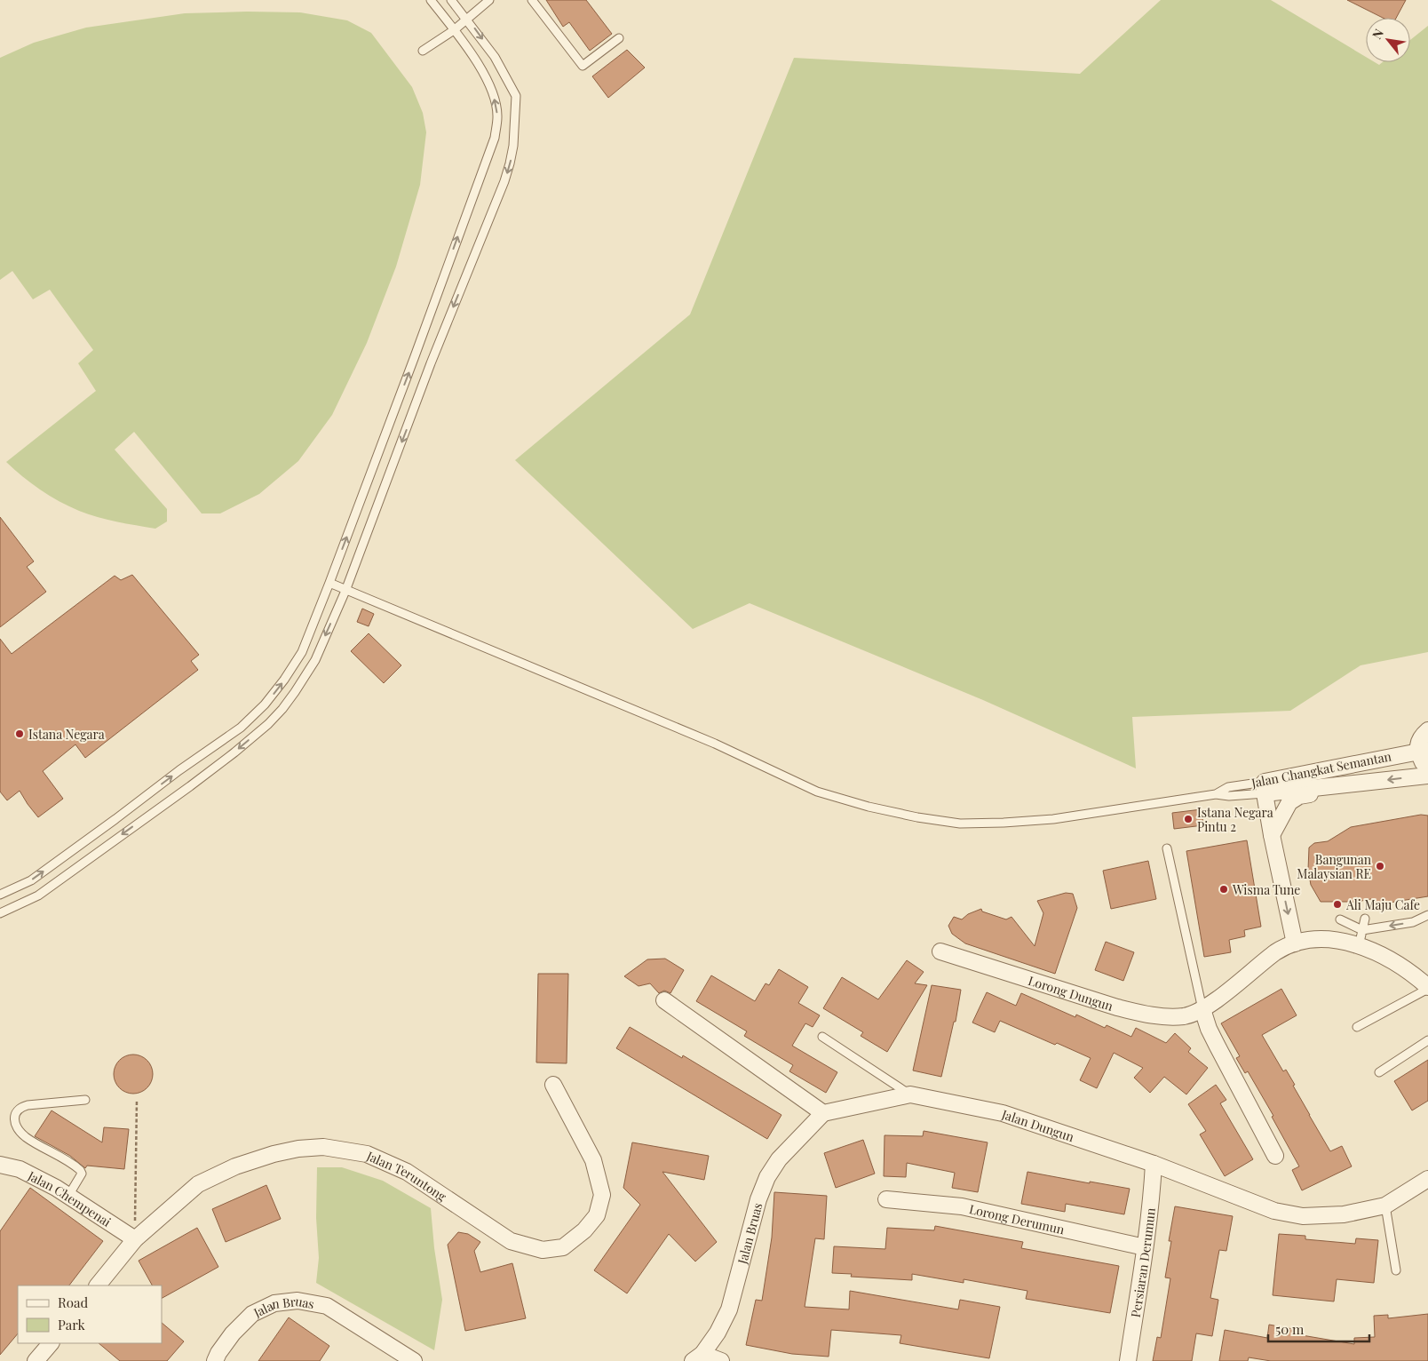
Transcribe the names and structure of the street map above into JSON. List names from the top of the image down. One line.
{"streets":{"street":["Jalan Changkat Semantan","Lorong Dungun","Jalan Dungun","Jalan Teruntong","Jalan Chempenai","Lorong Derumun","Jalan Bruas","Persiaran Derumun"]},"crossings":[["Jalan Dungun","Jalan Bruas"],["Jalan Dungun","Persiaran Derumun"],["Jalan Teruntong","Jalan Chempenai"],["Lorong Derumun","Persiaran Derumun"]],"places":["Istana Negara","Istana Negara Pintu 2","Bangunan Malaysian RE","Wisma Tune","Ali Maju Cafe"],"legend":["Road","Park"],"scale_bar":"50 m","north":"top left"}
